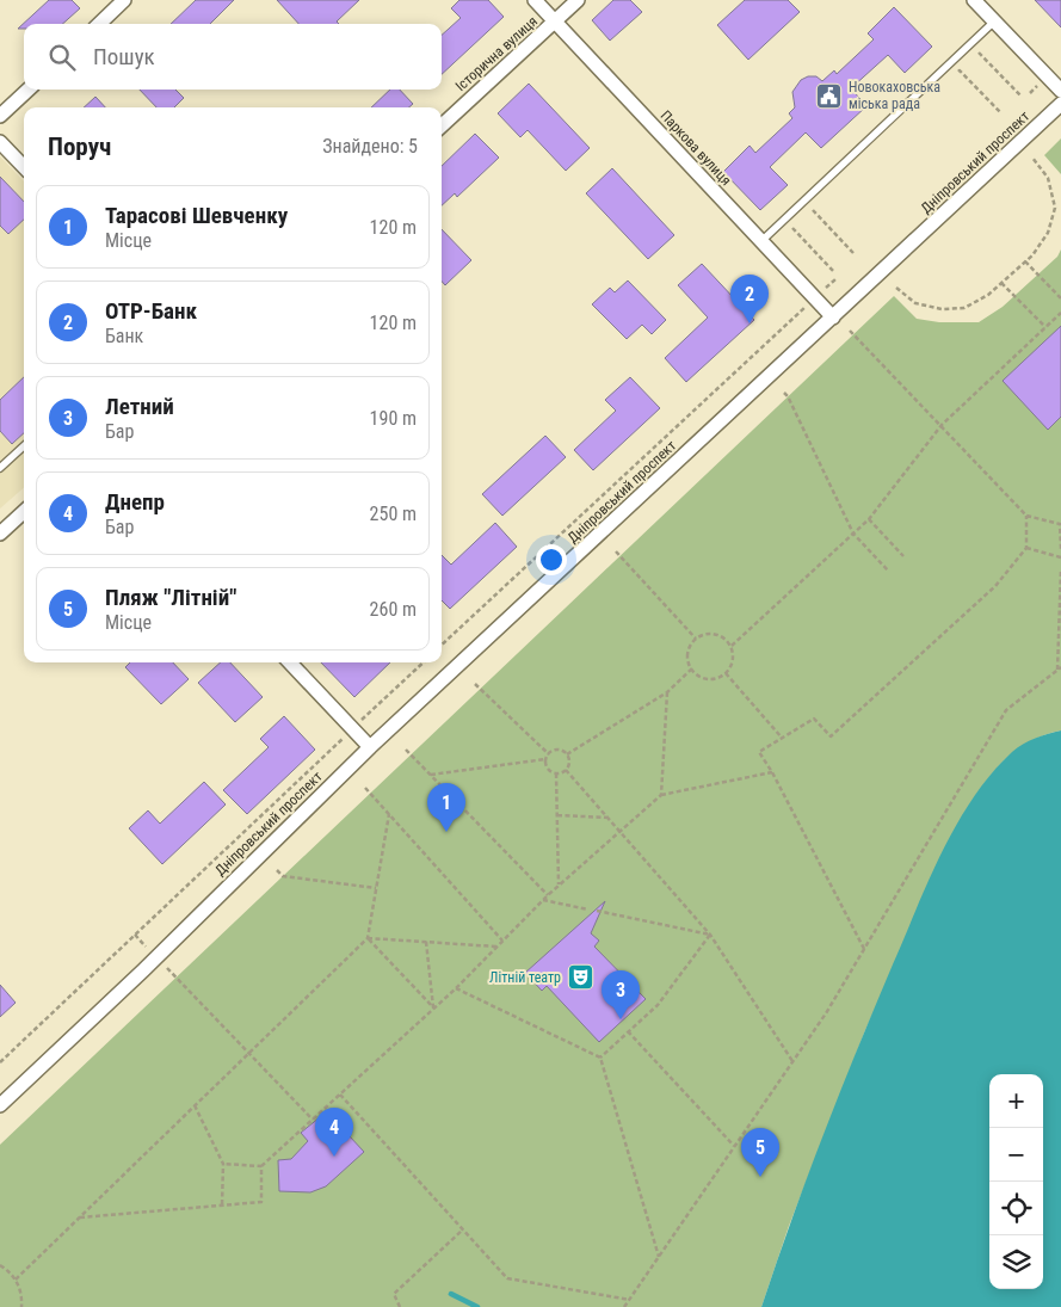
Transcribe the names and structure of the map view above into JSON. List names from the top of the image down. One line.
{"streets":{"street":["Історична вулиця","Паркова вулиця","Дніпровський проспект"]},"crossings":[["Історична вулиця","Паркова вулиця"],["Паркова вулиця","Дніпровський проспект"]],"places":{"public building":["Новокаховська міська рада"],"theatre":["Літній театр"]},"page":{"search":"Пошук","heading":["Поруч","Знайдено: 5"],"list":[{"mark":"1","name":"Тарасові Шевченку","note":"Місце","value":"120 m"},{"mark":"2","name":"ОТР-Банк","note":"Банк","value":"120 m"},{"mark":"3","name":"Летний","note":"Бар","value":"190 m"},{"mark":"4","name":"Днепр","note":"Бар","value":"250 m"},{"mark":"5","name":"Пляж \"Літній\"","note":"Місце","value":"260 m"}],"pins":["2","1","3","4","5"],"map_buttons":["+","−"]}}
